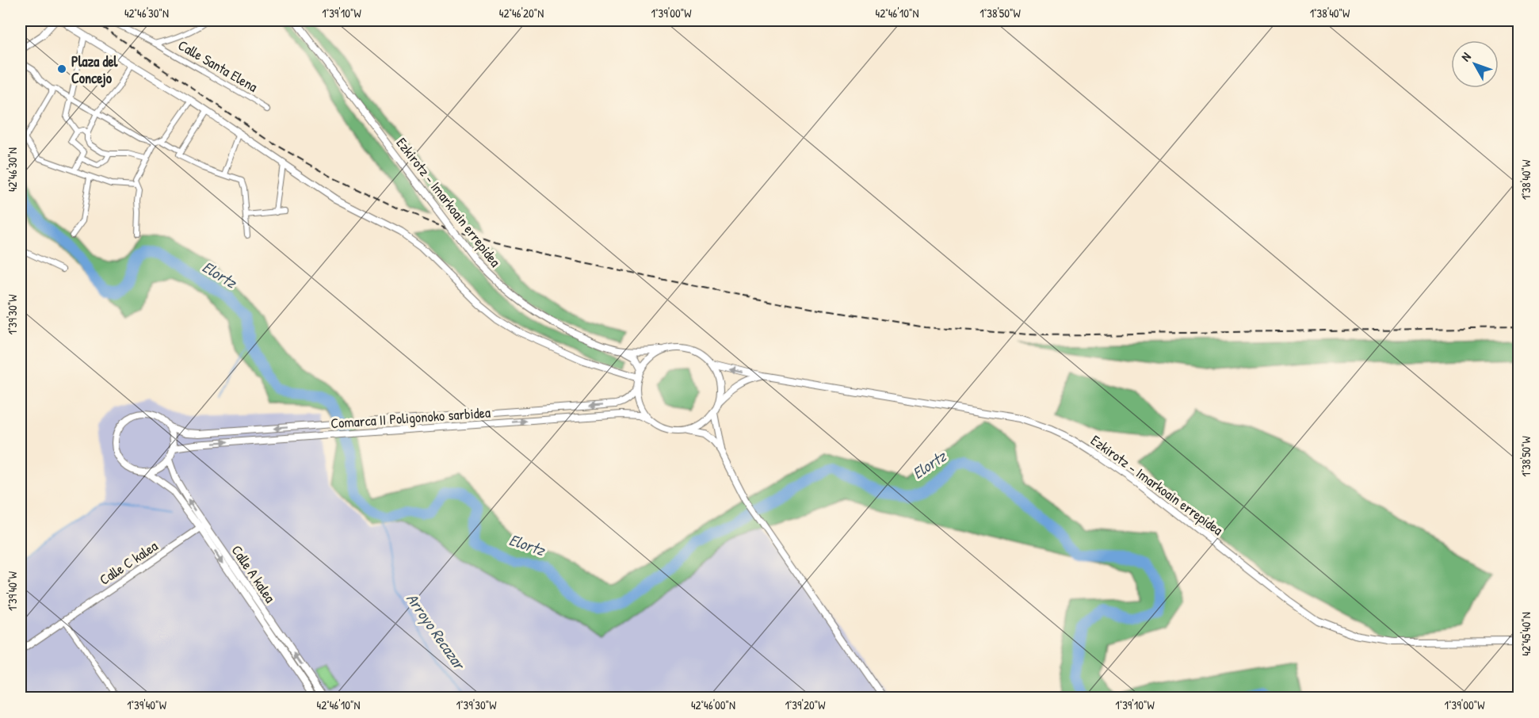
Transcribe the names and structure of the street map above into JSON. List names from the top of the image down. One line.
{"streets":{"street":["Calle Santa Elena","Ezkirotz - Imarkoain errepidea","Comarca II Poligonoko sarbidea","Calle C kalea","Calle A kalea"]},"crossings":[["Ezkirotz - Imarkoain errepidea","Comarca II Poligonoko sarbidea"],["Comarca II Poligonoko sarbidea","Calle A kalea"],["Calle C kalea","Calle A kalea"]],"water":["Elortz","Arroyo Recazar"],"places":["Plaza del Concejo"],"north":"top left","coordinates":["42°46'30\"N","1°39'10\"W","42°46'20\"N","1°39'00\"W","42°46'10\"N","1°38'50\"W","1°38'40\"W","1°39'30\"W","1°39'40\"W","42°45'40\"N","42°46'00\"N","1°39'20\"W"]}
